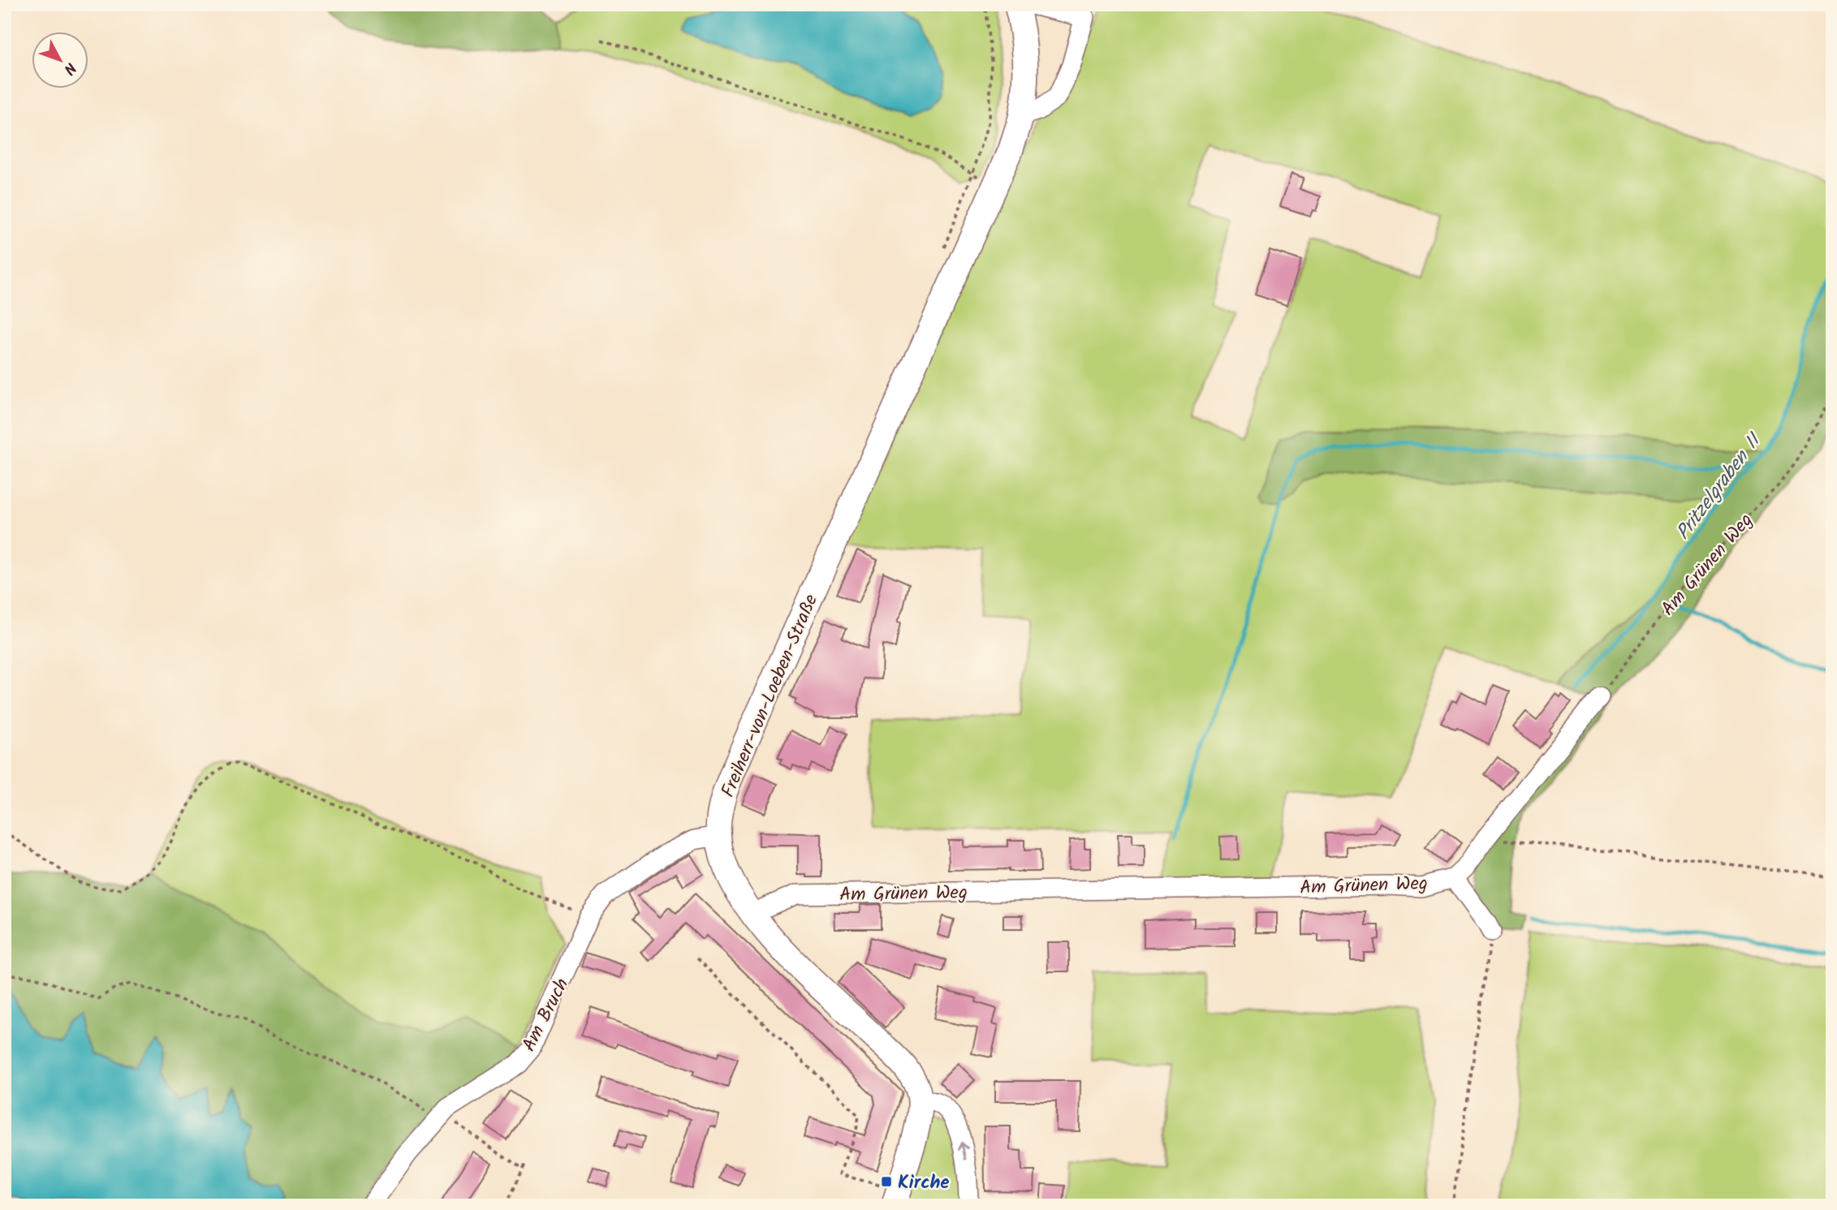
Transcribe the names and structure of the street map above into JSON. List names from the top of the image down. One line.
{"streets":{"main road":["Freiherr-von-Loeben-Straße"],"street":["Am Grünen Weg","Am Bruch"]},"crossings":[["Am Grünen Weg","Freiherr-von-Loeben-Straße"],["Freiherr-von-Loeben-Straße","Am Bruch"]],"water":["Pritzelgraben II"],"places":{"transit":["Kirche"]},"north":"bottom right"}
